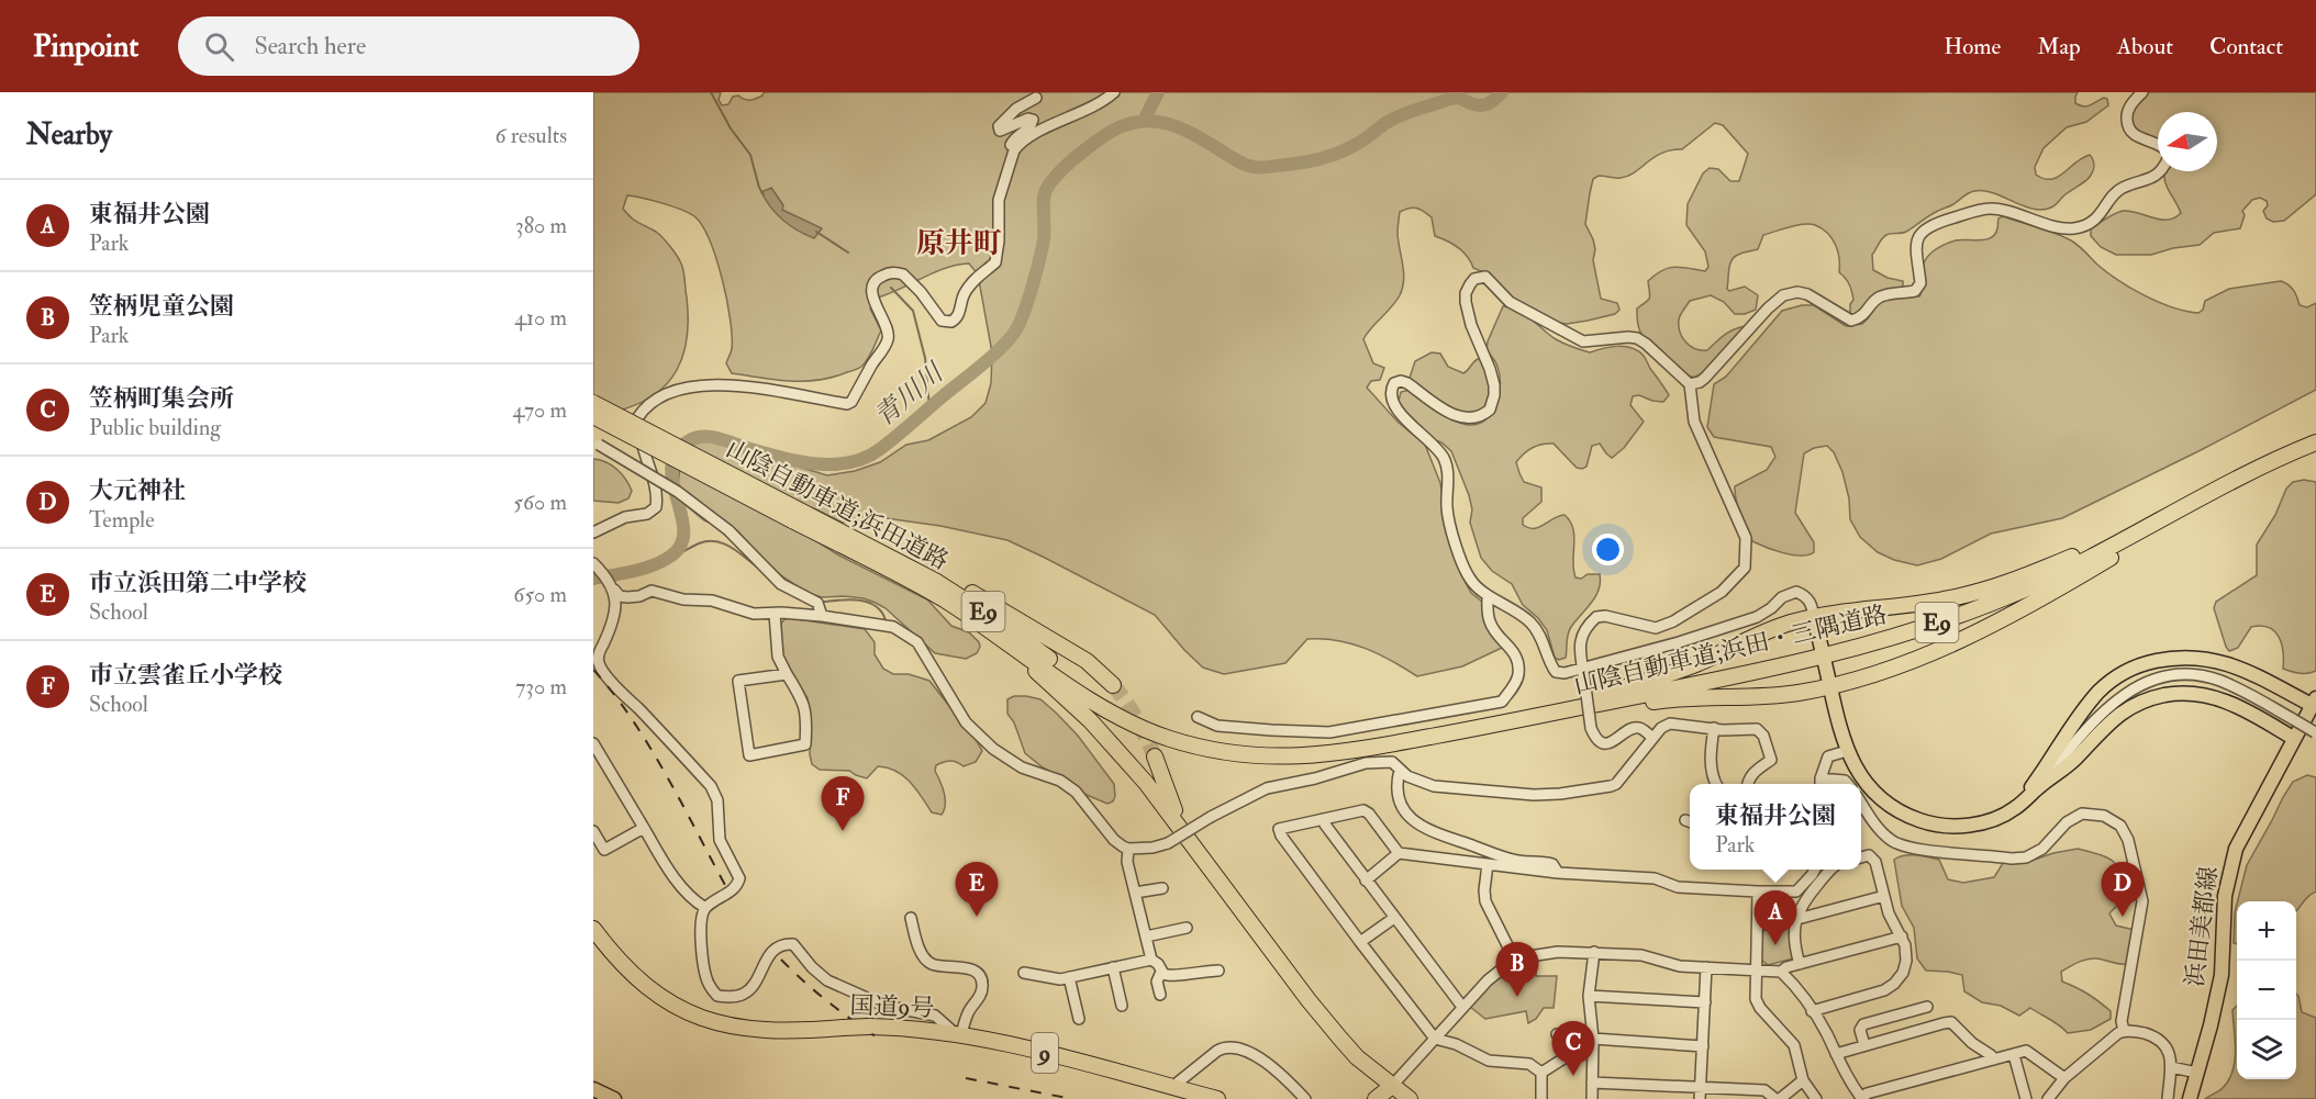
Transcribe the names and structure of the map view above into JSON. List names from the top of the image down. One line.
{"streets":{"highway":["山陰自動車道;浜田道路","E9","山陰自動車道;浜田・三隅道路","国道9号","9"],"main road":["浜田美都線"]},"crossings":[["山陰自動車道;浜田道路","山陰自動車道;浜田・三隅道路"]],"districts":["原井町"],"water":["青川川"],"north":"left","page":{"header":"Pinpoint","search":"Search here","nav":["Home","Map","About","Contact"],"heading":["Nearby","6 results"],"list":[{"mark":"A","name":"東福井公園","note":"Park","value":"380 m"},{"mark":"B","name":"笠柄児童公園","note":"Park","value":"410 m"},{"mark":"C","name":"笠柄町集会所","note":"Public building","value":"470 m"},{"mark":"D","name":"大元神社","note":"Temple","value":"560 m"},{"mark":"E","name":"市立浜田第二中学校","note":"School","value":"650 m"},{"mark":"F","name":"市立雲雀丘小学校","note":"School","value":"730 m"}],"pins":["F","D","E","A","B","C"],"popup":["東福井公園","Park"],"map_buttons":["+","−"]}}
